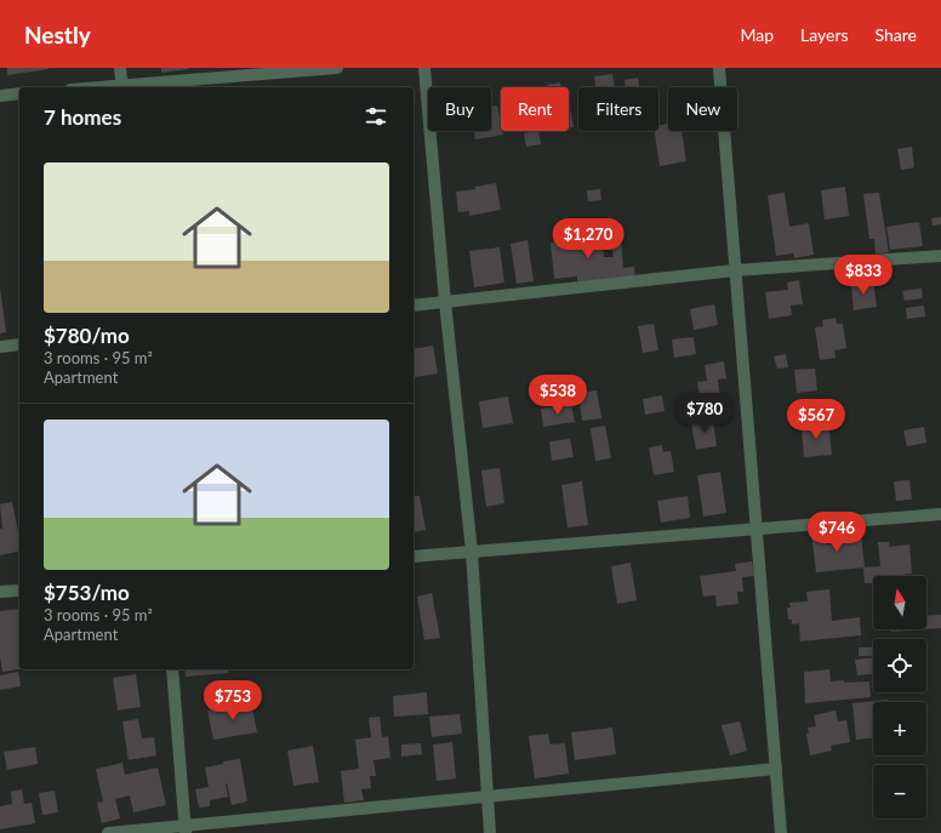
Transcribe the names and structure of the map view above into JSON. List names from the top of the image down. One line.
{"north":"top","page":{"header":"Nestly","nav":["Map","Layers","Share"],"chip":["Buy","Rent","Filters","New"],"heading":"7 homes","list":[{"name":"$780/mo","note":"3 rooms · 95 m² · Apartment"},{"name":"$753/mo","note":"3 rooms · 95 m² · Apartment"}],"price":["$1,270","$833","$538","$780","$567","$746","$753"],"map_buttons":["+","−"]}}
